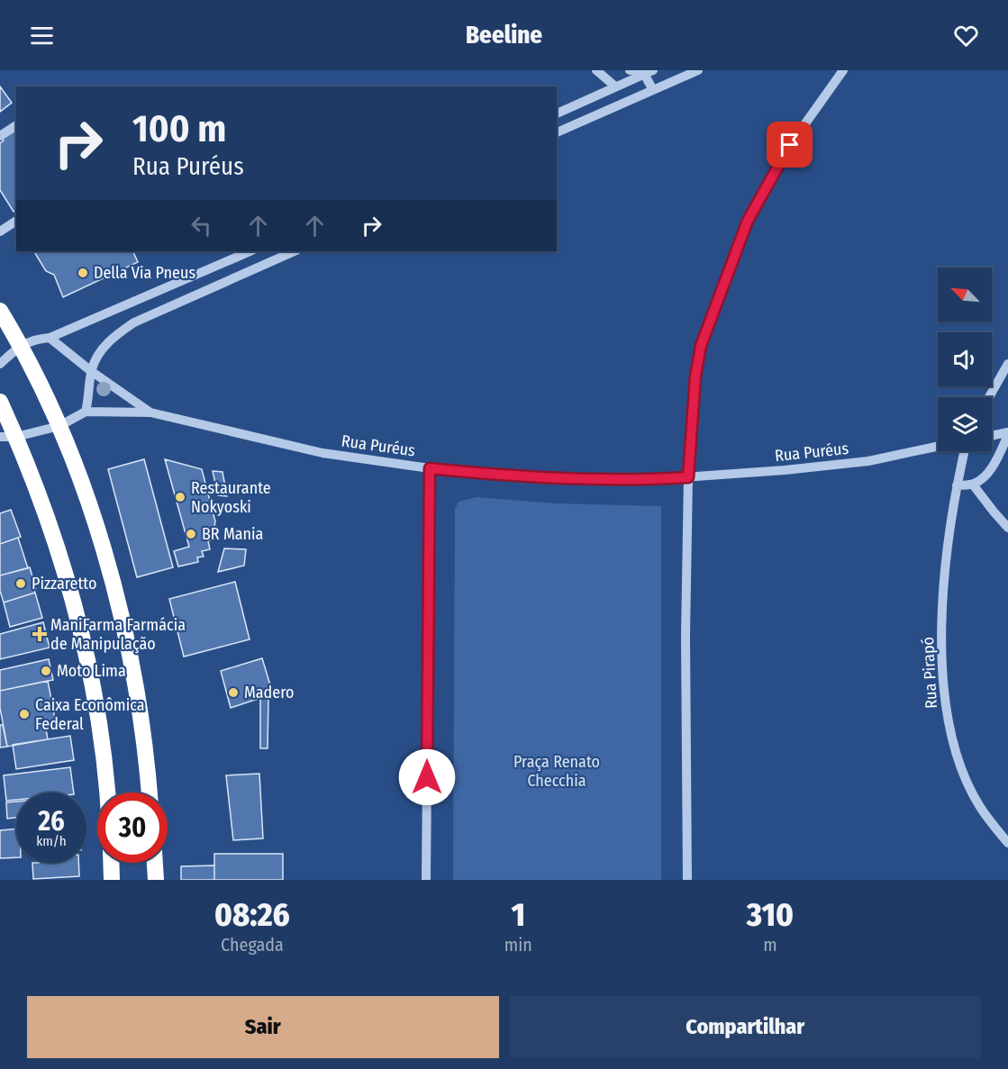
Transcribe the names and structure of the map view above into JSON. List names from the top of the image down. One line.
{"streets":{"street":["Rua Puréus","Rua Pirapó"]},"parks":["Praça Renato Checchia"],"places":{"other":["Della Via Pneus","Restaurante Nokyoski","BR Mania","Pizzaretto","Moto Lima","Madero","Caixa Econômica Federal"],"health":["ManiFarma Farmácia de Manipulação"]},"north":"top left","page":{"header":"Beeline","turn":["100 m","Rua Puréus"],"speed":"26 km/h","limit":"30","eta":["08:26","Chegada","1","min","310","m"],"buttons":["Sair","Compartilhar"]}}
